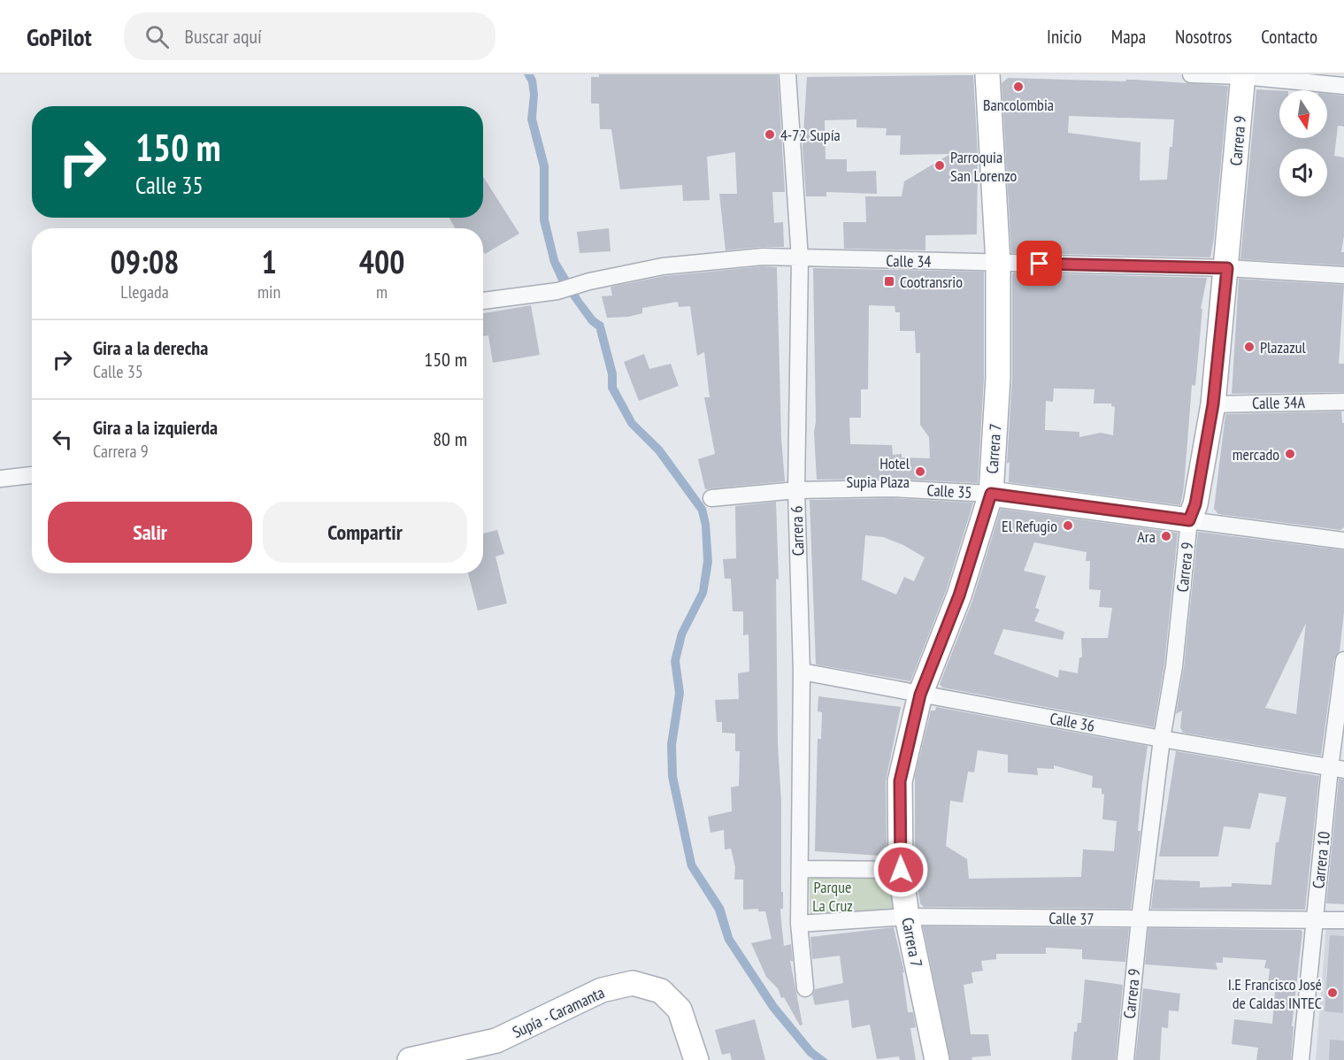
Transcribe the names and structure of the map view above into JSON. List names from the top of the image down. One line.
{"streets":{"main road":["Carrera 9","Carrera 7","Calle 35","Supía - Caramanta"],"street":["Calle 34","Calle 34A","Carrera 6","Calle 36","Carrera 10","Calle 37"]},"crossings":[["Carrera 9","Calle 34"],["Carrera 9","Calle 34A"],["Carrera 9","Calle 35"],["Carrera 9","Calle 36"],["Carrera 9","Calle 37"],["Calle 34","Carrera 7"],["Calle 34","Carrera 6"],["Carrera 7","Calle 35"],["Carrera 7","Calle 36"],["Carrera 7","Calle 37"],["Calle 35","Carrera 6"],["Carrera 6","Calle 36"],["Carrera 6","Calle 37"],["Calle 36","Carrera 10"],["Carrera 10","Calle 37"]],"parks":["Parque La Cruz"],"places":{"other":["Bancolombia","4-72 Supía","Parroquia San Lorenzo","Plazazul","mercado","Hotel Supia Plaza","El Refugio","Ara","I.E Francisco José de Caldas INTEC"],"transit":["Cootransrio"]},"north":"bottom","page":{"header":"GoPilot","search":"Buscar aquí","nav":["Inicio","Mapa","Nosotros","Contacto"],"turn":["150 m","Calle 35"],"eta":["09:08","Llegada","1","min","400","m"],"list":[{"name":"Gira a la derecha","note":"Calle 35","value":"150 m"},{"name":"Gira a la izquierda","note":"Carrera 9","value":"80 m"}],"buttons":["Salir","Compartir"]}}
